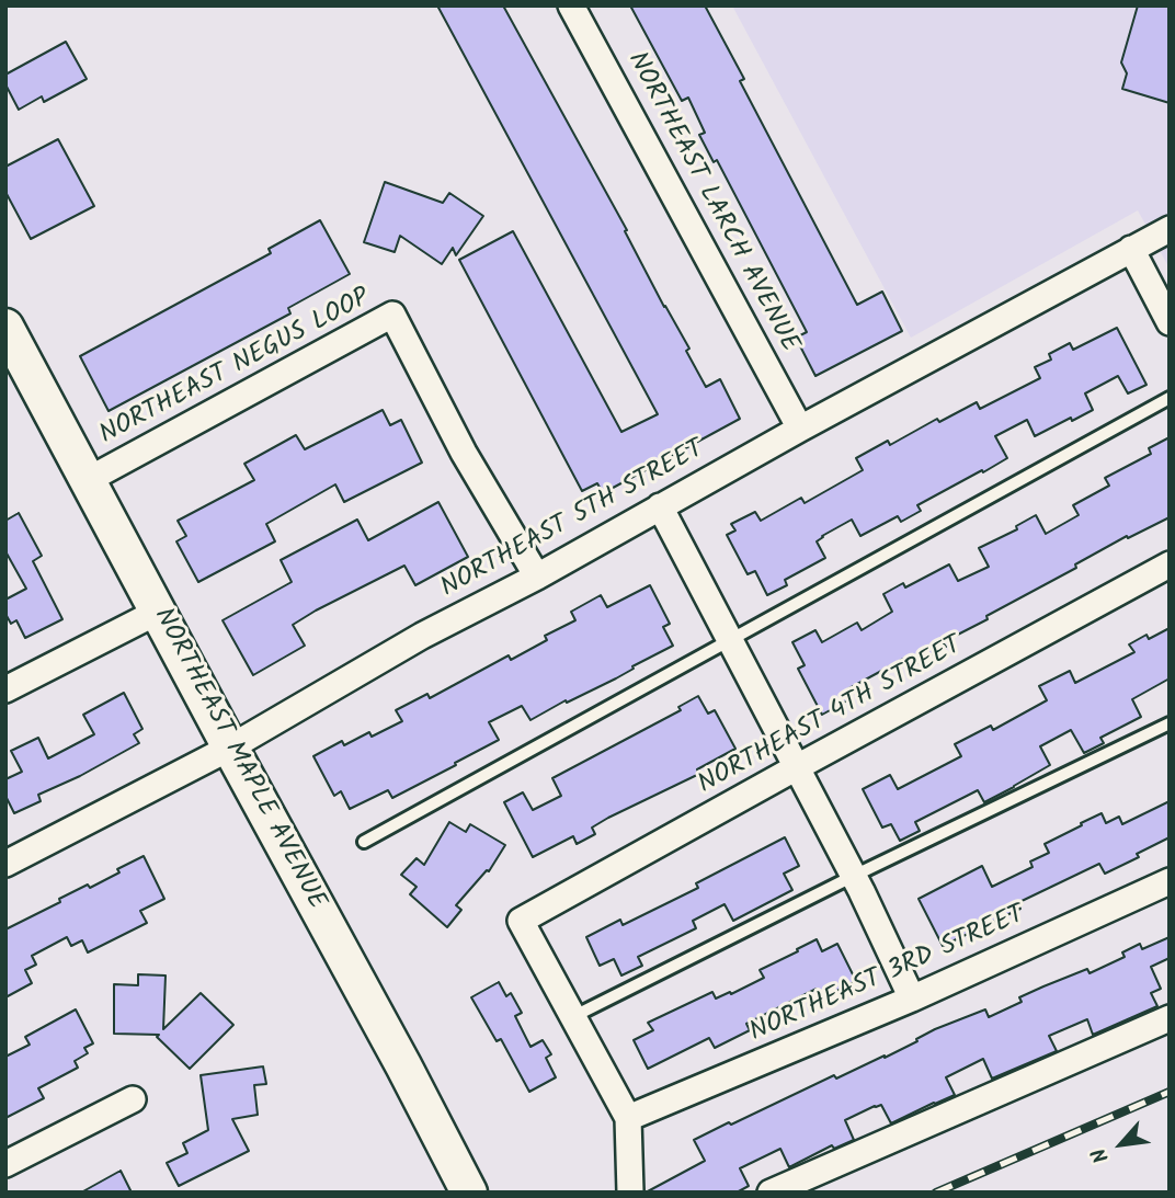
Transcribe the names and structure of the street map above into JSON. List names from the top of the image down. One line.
{"streets":{"main road":["NORTHEAST MAPLE AVENUE"],"street":["NORTHEAST LARCH AVENUE","NORTHEAST NEGUS LOOP","NORTHEAST 5TH STREET","NORTHEAST 4TH STREET","NORTHEAST 3RD STREET"]},"crossings":[["NORTHEAST LARCH AVENUE","NORTHEAST 5TH STREET"],["NORTHEAST NEGUS LOOP","NORTHEAST 5TH STREET"],["NORTHEAST NEGUS LOOP","NORTHEAST MAPLE AVENUE"],["NORTHEAST 5TH STREET","NORTHEAST MAPLE AVENUE"]],"north":"bottom left"}
